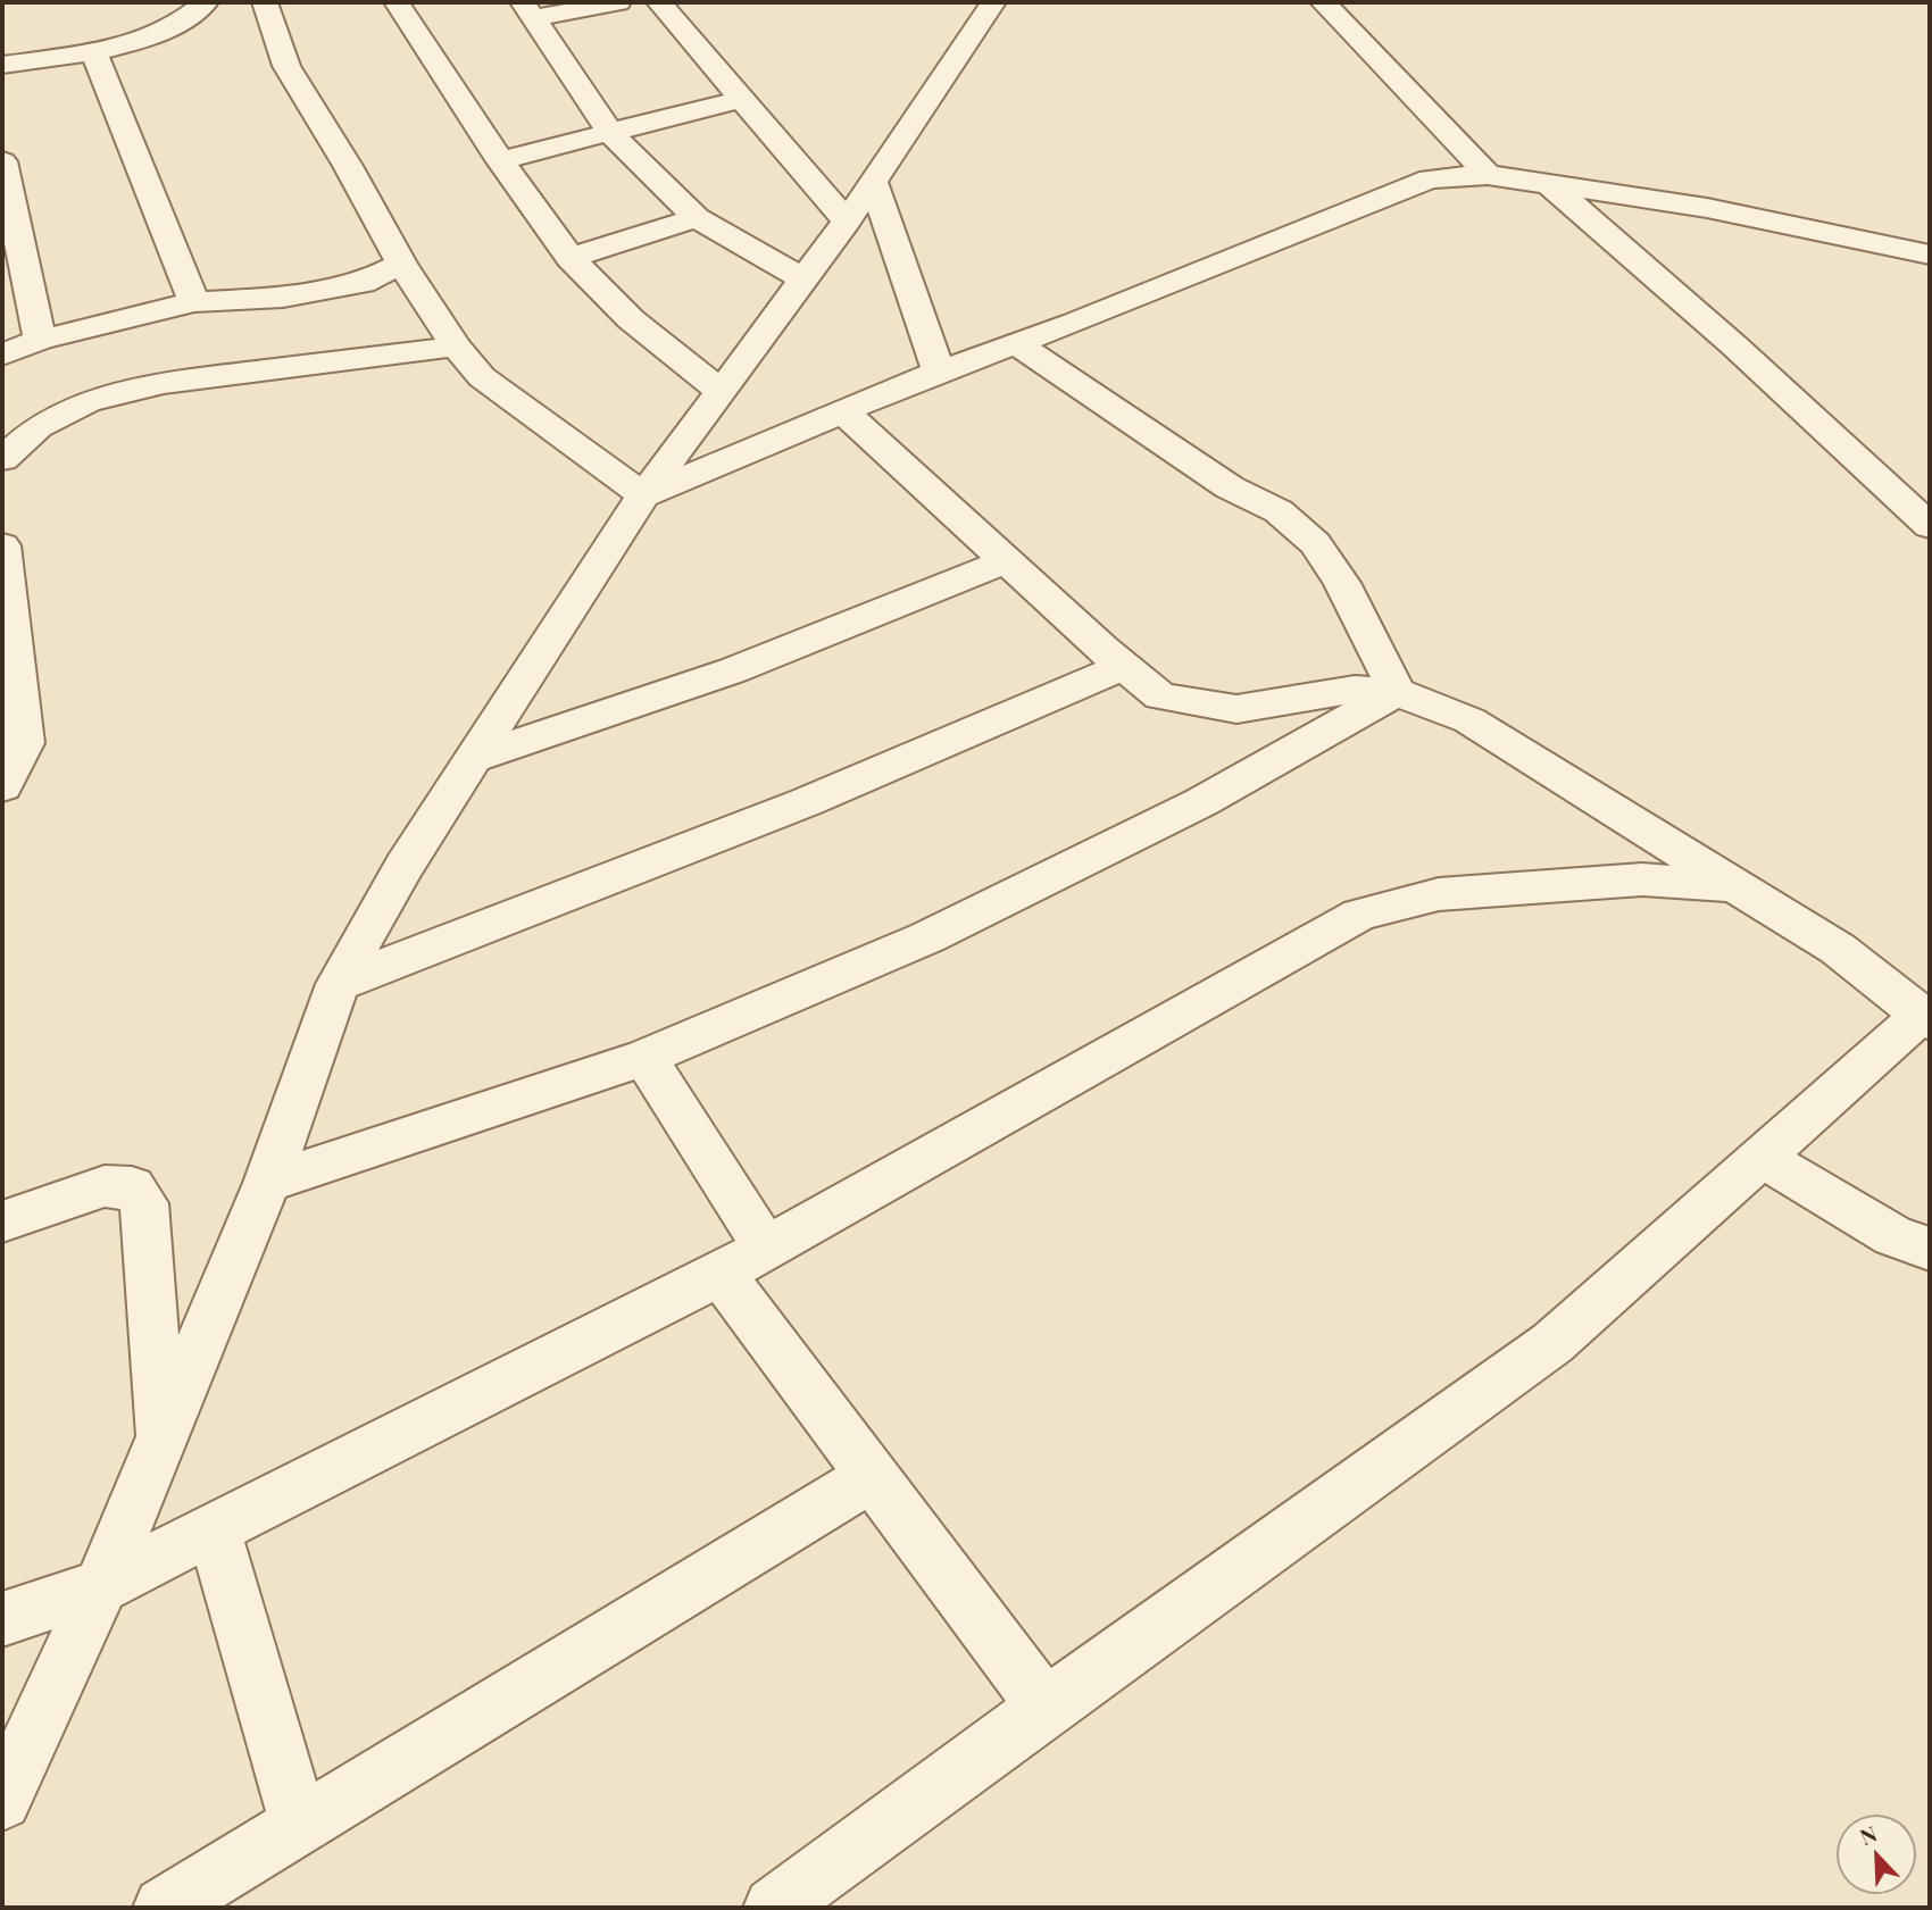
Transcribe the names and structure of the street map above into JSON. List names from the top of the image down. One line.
{"north":"top left"}
